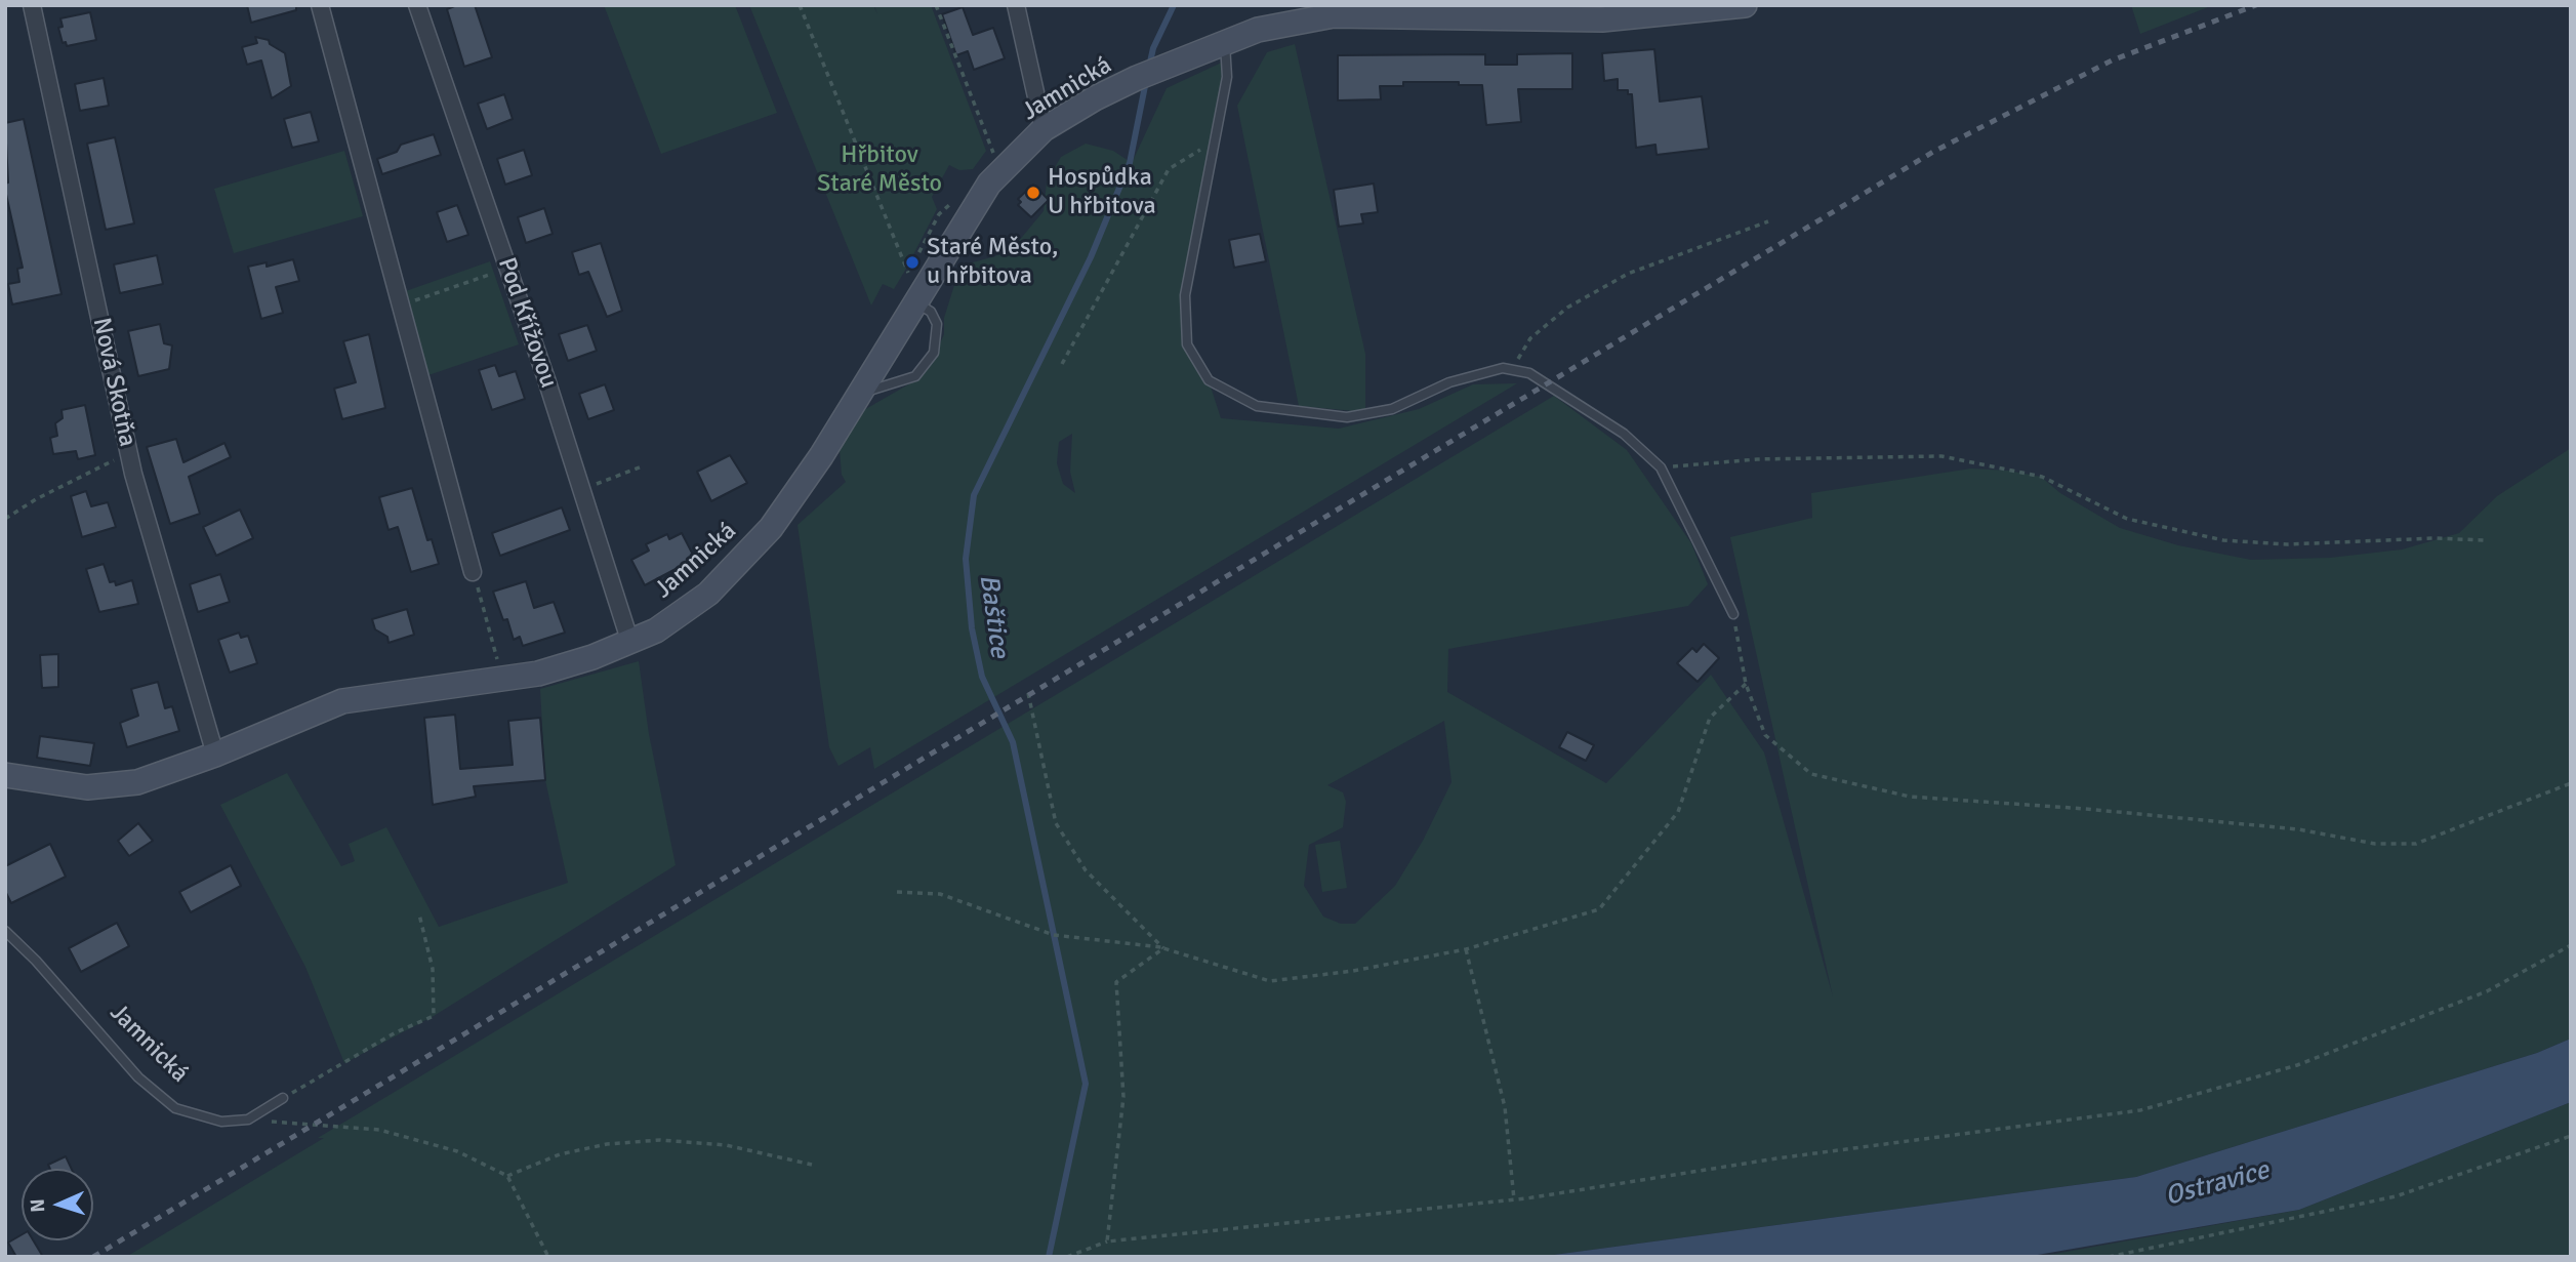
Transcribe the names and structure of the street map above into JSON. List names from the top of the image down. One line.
{"streets":{"main road":["Jamnická"],"street":["Pod Křížovou","Nová Skotňa"]},"crossings":[["Jamnická","Pod Křížovou"],["Jamnická","Nová Skotňa"]],"water":["Baštice","Ostravice"],"parks":["Hřbitov Staré Město"],"places":["Hospůdka U hřbitova","Staré Město, u hřbitova"],"north":"left"}
